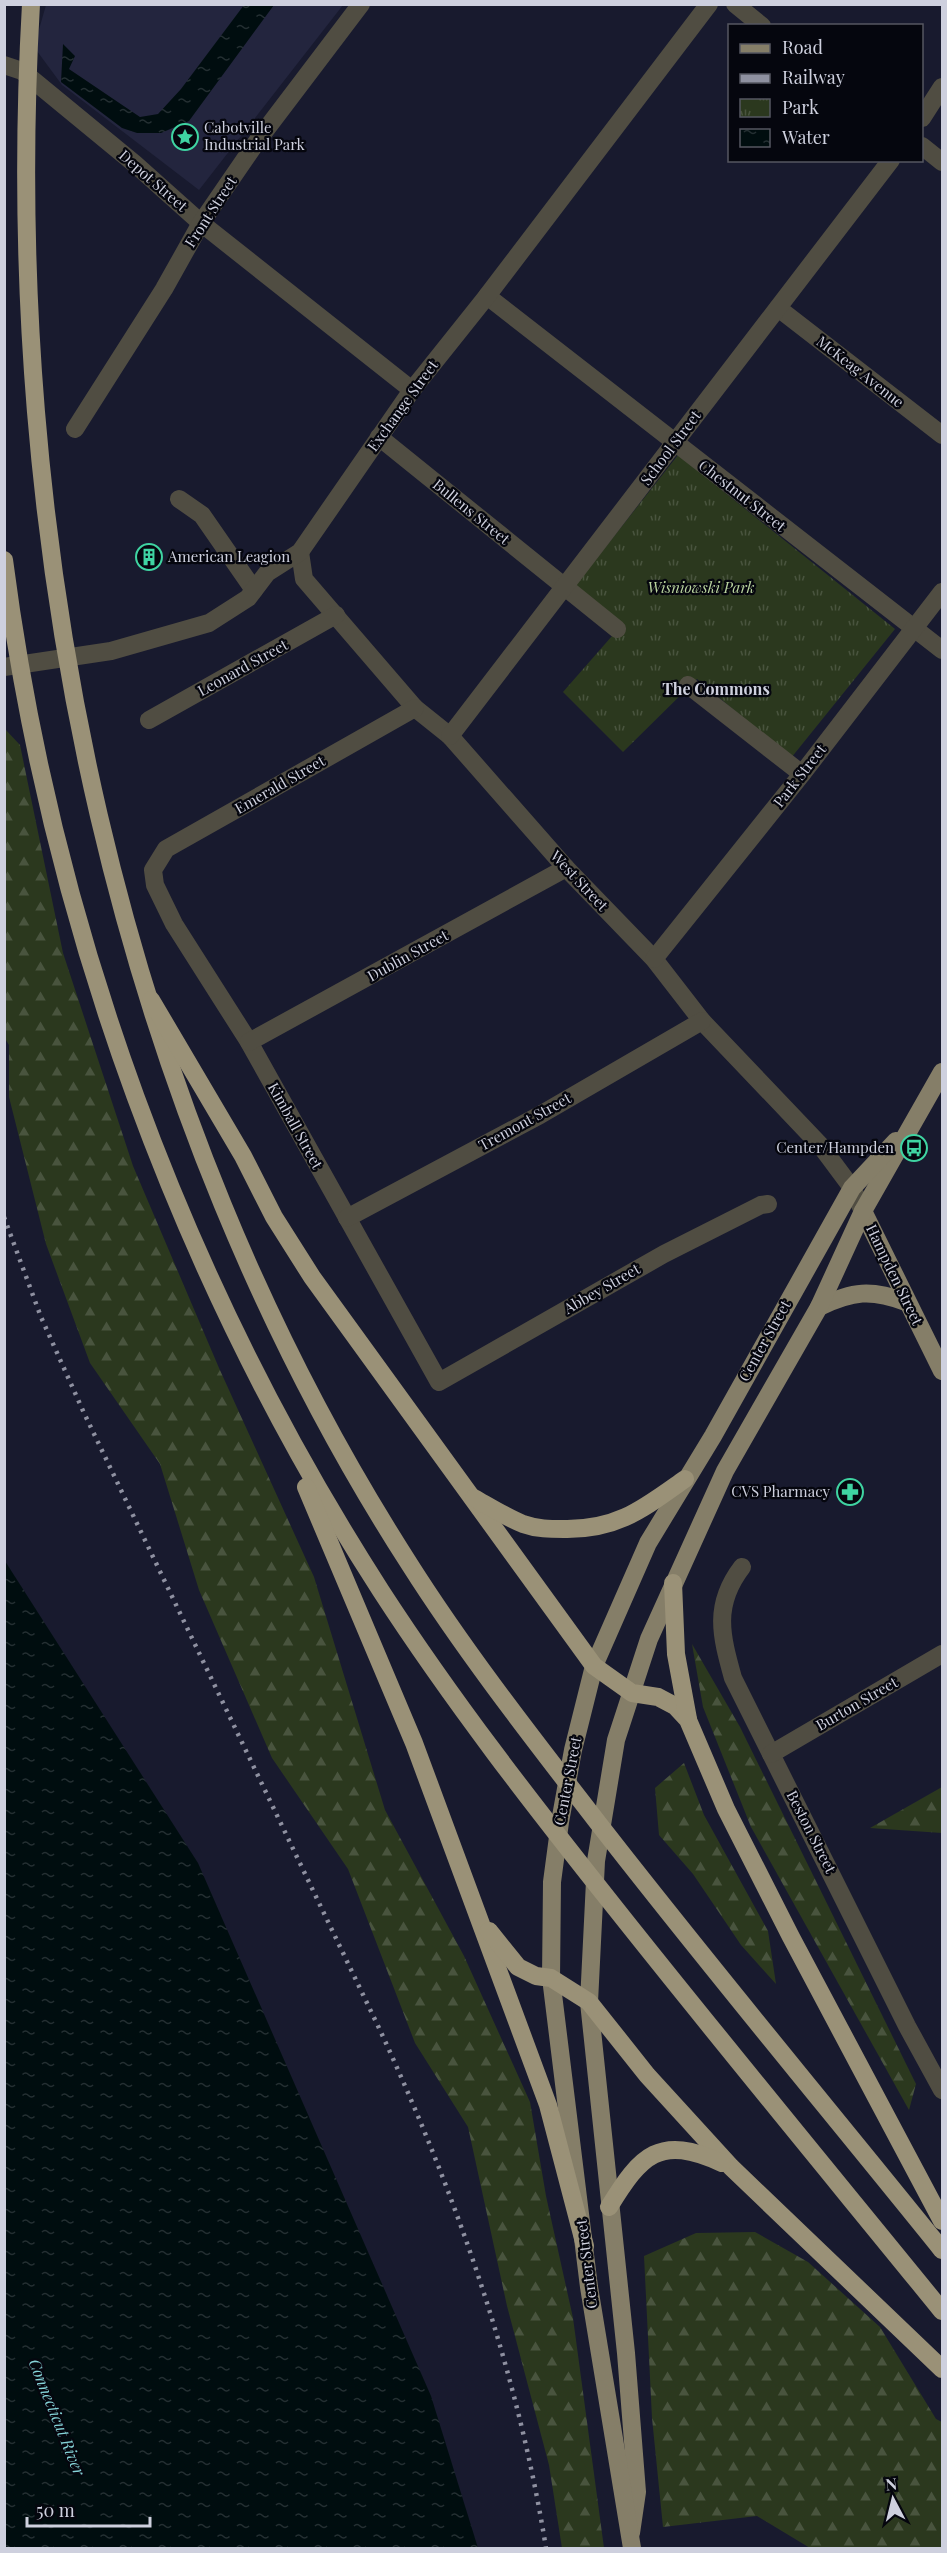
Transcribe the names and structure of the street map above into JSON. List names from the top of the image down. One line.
{"streets":{"main road":["Hampden Street","Center Street"],"street":["Depot Street","Front Street","McKeag Avenue","Exchange Street","School Street","Chestnut Street","Bullens Street","Leonard Street","Park Street","Emerald Street","West Street","Dublin Street","Tremont Street","Kimball Street","Abbey Street","Burton Street","Beston Street"]},"crossings":[["Depot Street","Front Street"],["Depot Street","Exchange Street"],["McKeag Avenue","School Street"],["Exchange Street","Chestnut Street"],["Exchange Street","Bullens Street"],["Exchange Street","West Street"],["School Street","Chestnut Street"],["School Street","Bullens Street"],["School Street","West Street"],["Chestnut Street","Park Street"],["Leonard Street","West Street"],["Park Street","West Street"],["Emerald Street","West Street"],["Emerald Street","Kimball Street"],["West Street","Dublin Street"],["West Street","Tremont Street"],["West Street","Hampden Street"],["West Street","Center Street"],["Dublin Street","Kimball Street"],["Tremont Street","Kimball Street"],["Kimball Street","Abbey Street"],["Hampden Street","Center Street"],["Burton Street","Beston Street"]],"districts":["The Commons"],"water":["Connecticut River"],"parks":["Wisniowski Park"],"places":{"place":["Cabotville Industrial Park"],"building":["American Leagion"],"bus stop":["Center/Hampden"],"pharmacy":["CVS Pharmacy"]},"legend":["Road","Railway","Park","Water"],"scale_bar":"50 m","north":"top"}
